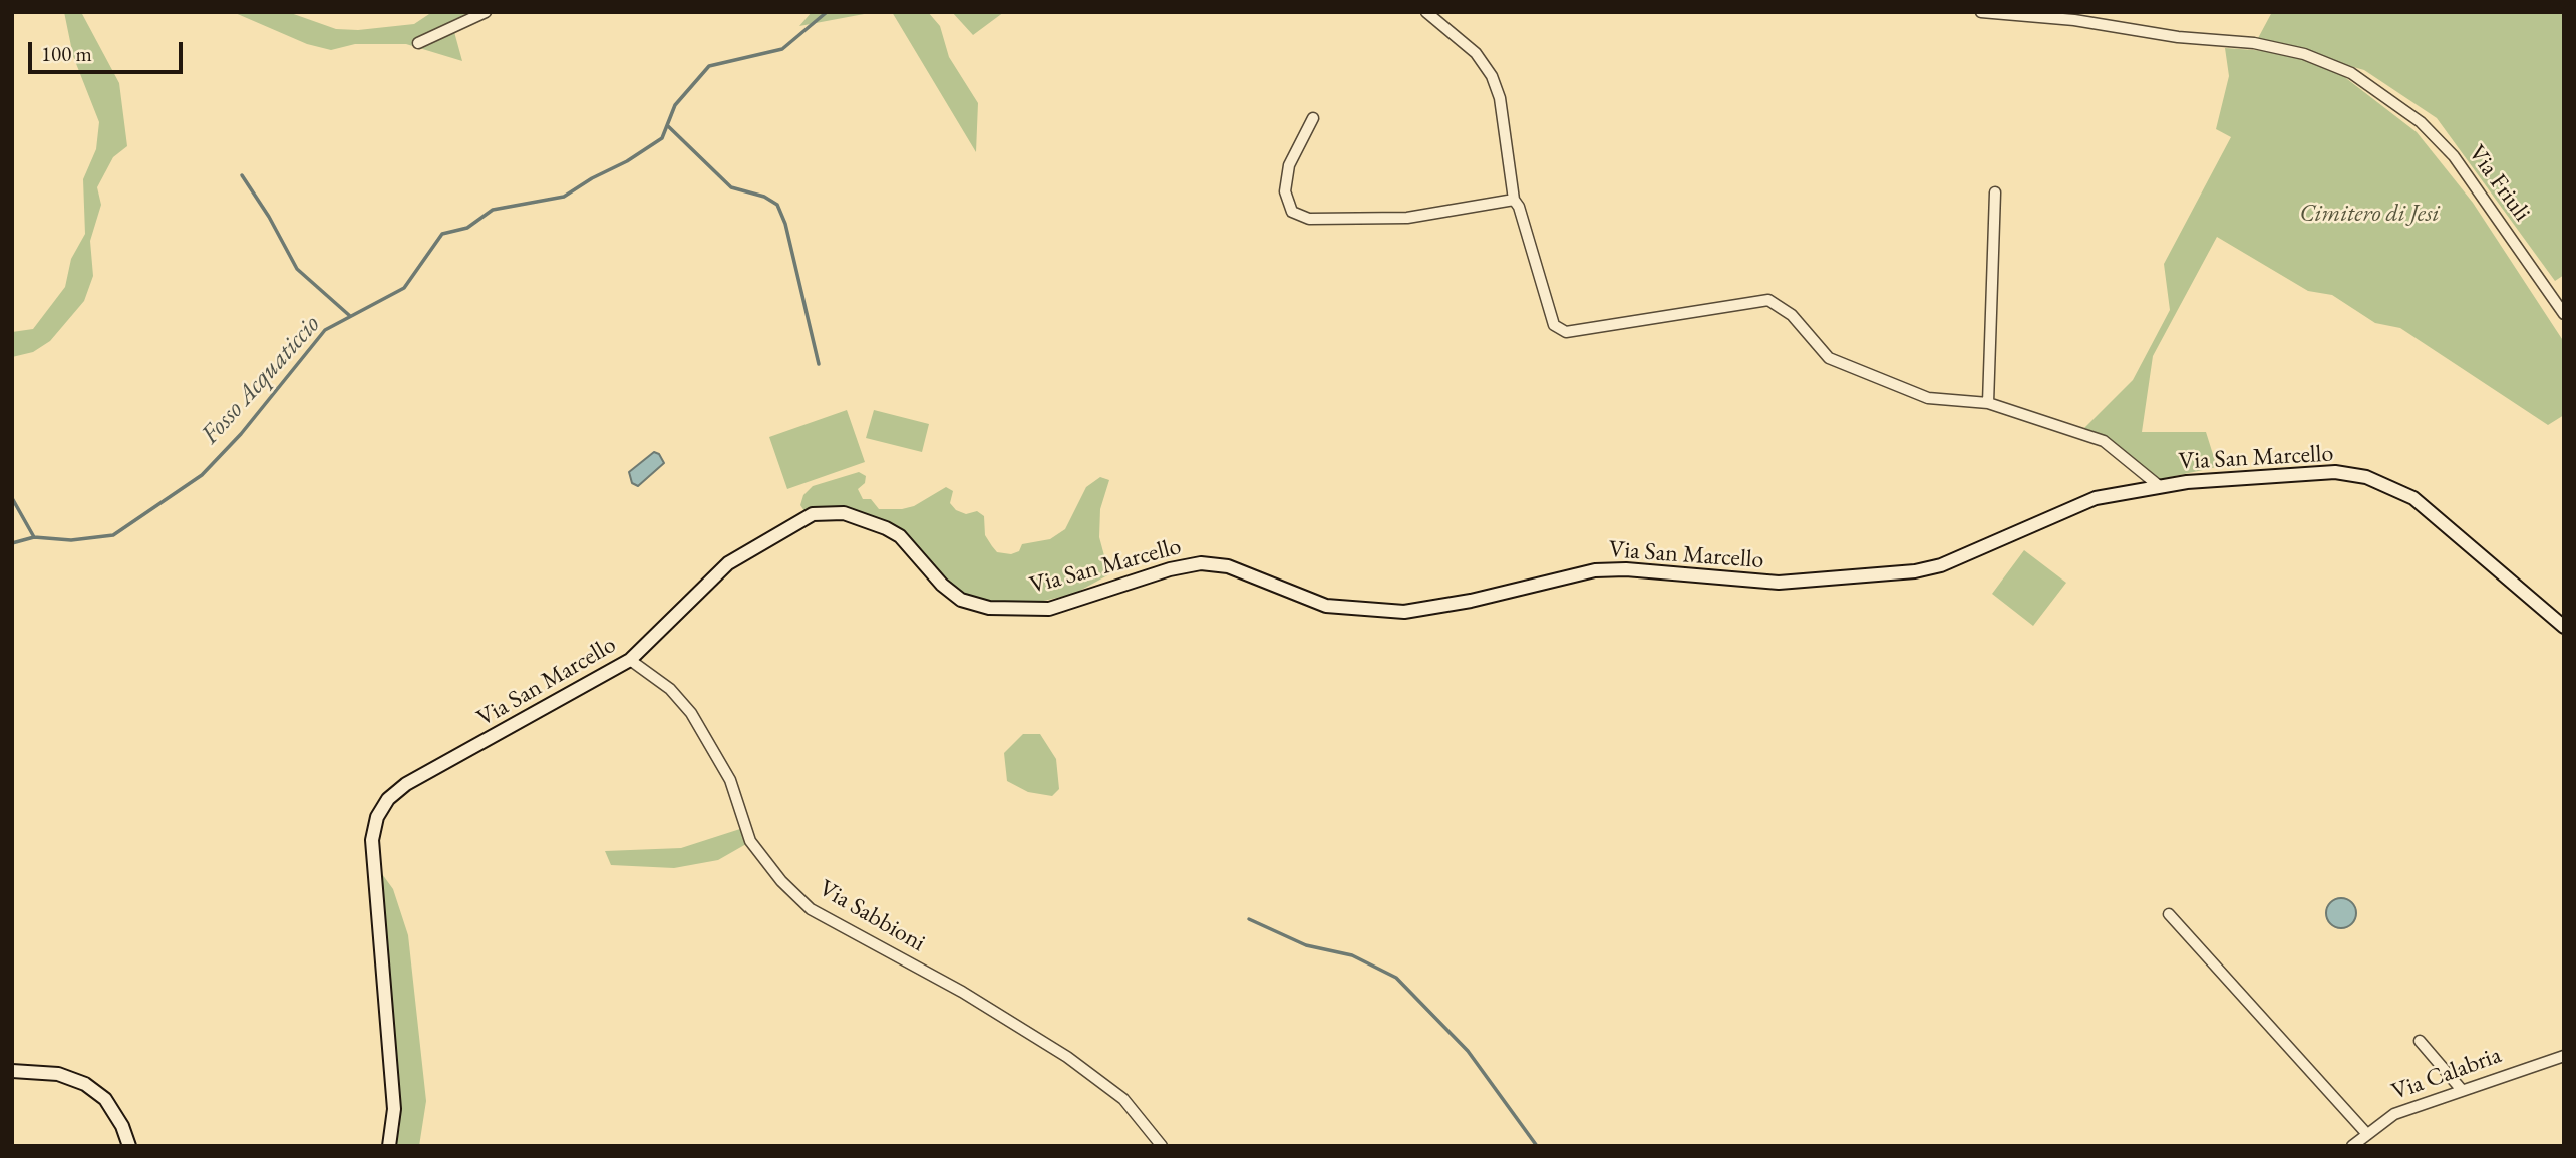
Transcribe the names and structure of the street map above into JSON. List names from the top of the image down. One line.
{"streets":{"main road":["Via San Marcello"],"street":["Via Friuli","Via Sabbioni","Via Calabria"]},"crossings":[["Via San Marcello","Via Sabbioni"]],"water":["Fosso Acquaticcio"],"parks":["Cimitero di Jesi"],"scale_bar":"100 m"}
